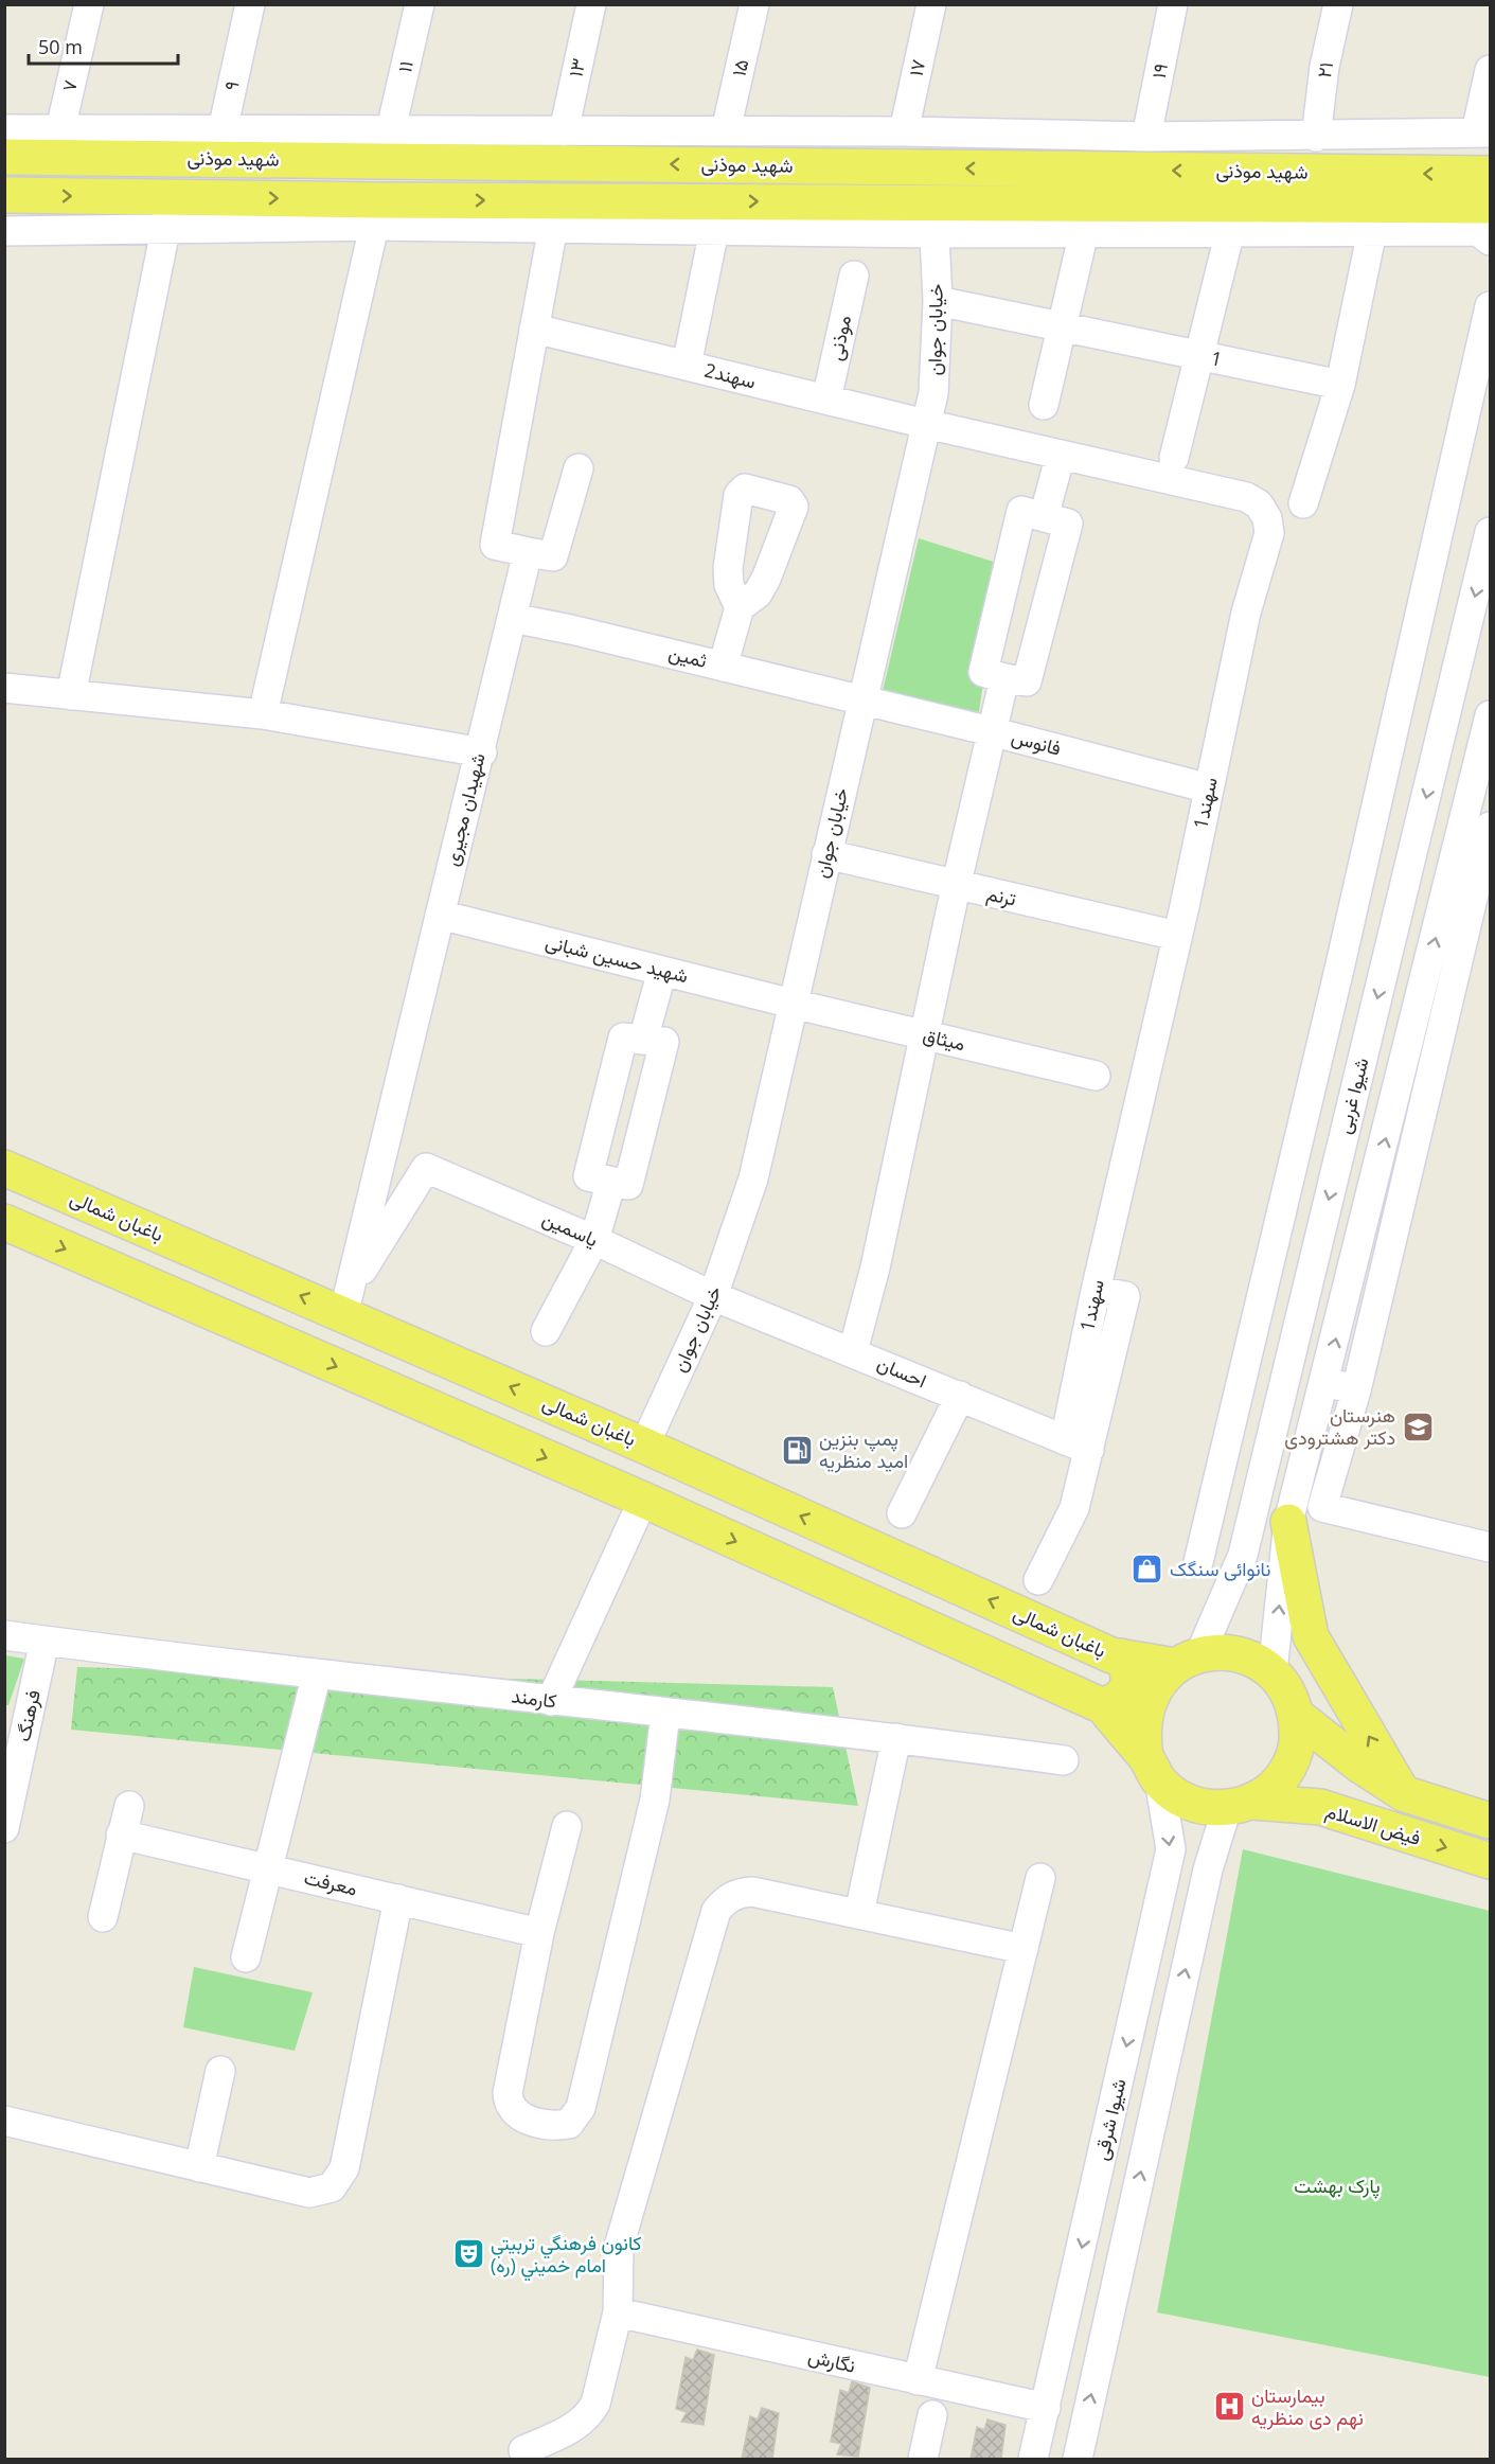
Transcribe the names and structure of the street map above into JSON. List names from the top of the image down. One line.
{"streets":{"main road":["شهید موذنی","باغبان شمالی","فیض الاسلام"],"street":["۱۱","۱۳","۱۵","۱۷","۲۱","۱۹","۷","۹","خیابان جوان","موذنی","1","2سهند","ثمین","فانوس","1سهند","شهیدان مجیری","ترنم","شهید حسین شبانی","میثاق","شیوا غربی","یاسمین","احسان","کارمند","فرهنگ","معرفت","شیوا شرقی","نگارش"]},"crossings":[["شهید موذنی","خیابان جوان"],["خیابان جوان","1"],["خیابان جوان","2سهند"],["خیابان جوان","ثمین"],["خیابان جوان","فانوس"],["خیابان جوان","1سهند"],["خیابان جوان","ترنم"],["خیابان جوان","شهید حسین شبانی"],["خیابان جوان","میثاق"],["خیابان جوان","باغبان شمالی"],["خیابان جوان","یاسمین"],["خیابان جوان","احسان"],["موذنی","2سهند"],["2سهند","1سهند"],["ثمین","فانوس"],["ثمین","شهیدان مجیری"],["فانوس","1سهند"],["1سهند","ترنم"],["1سهند","احسان"],["شهیدان مجیری","شهید حسین شبانی"],["شهیدان مجیری","باغبان شمالی"],["شهیدان مجیری","یاسمین"],["شهید حسین شبانی","میثاق"],["شیوا غربی","باغبان شمالی"],["شیوا غربی","فیض الاسلام"],["شیوا غربی","شیوا شرقی"],["باغبان شمالی","یاسمین"],["باغبان شمالی","فیض الاسلام"],["باغبان شمالی","شیوا شرقی"],["یاسمین","احسان"],["کارمند","فرهنگ"],["فیض الاسلام","شیوا شرقی"],["شیوا شرقی","نگارش"]],"parks":["پارک بهشت"],"places":{"school or university":["هنرستان دکتر هشترودی"],"fuel station":["پمپ بنزین امید منظریه"],"shop":["نانوائی سنگک"],"theatre":["كانون فرهنگي تربيتي امام خميني (ره)"],"hospital":["بیمارستان نهم دی منظریه"]},"scale_bar":"50 m"}
